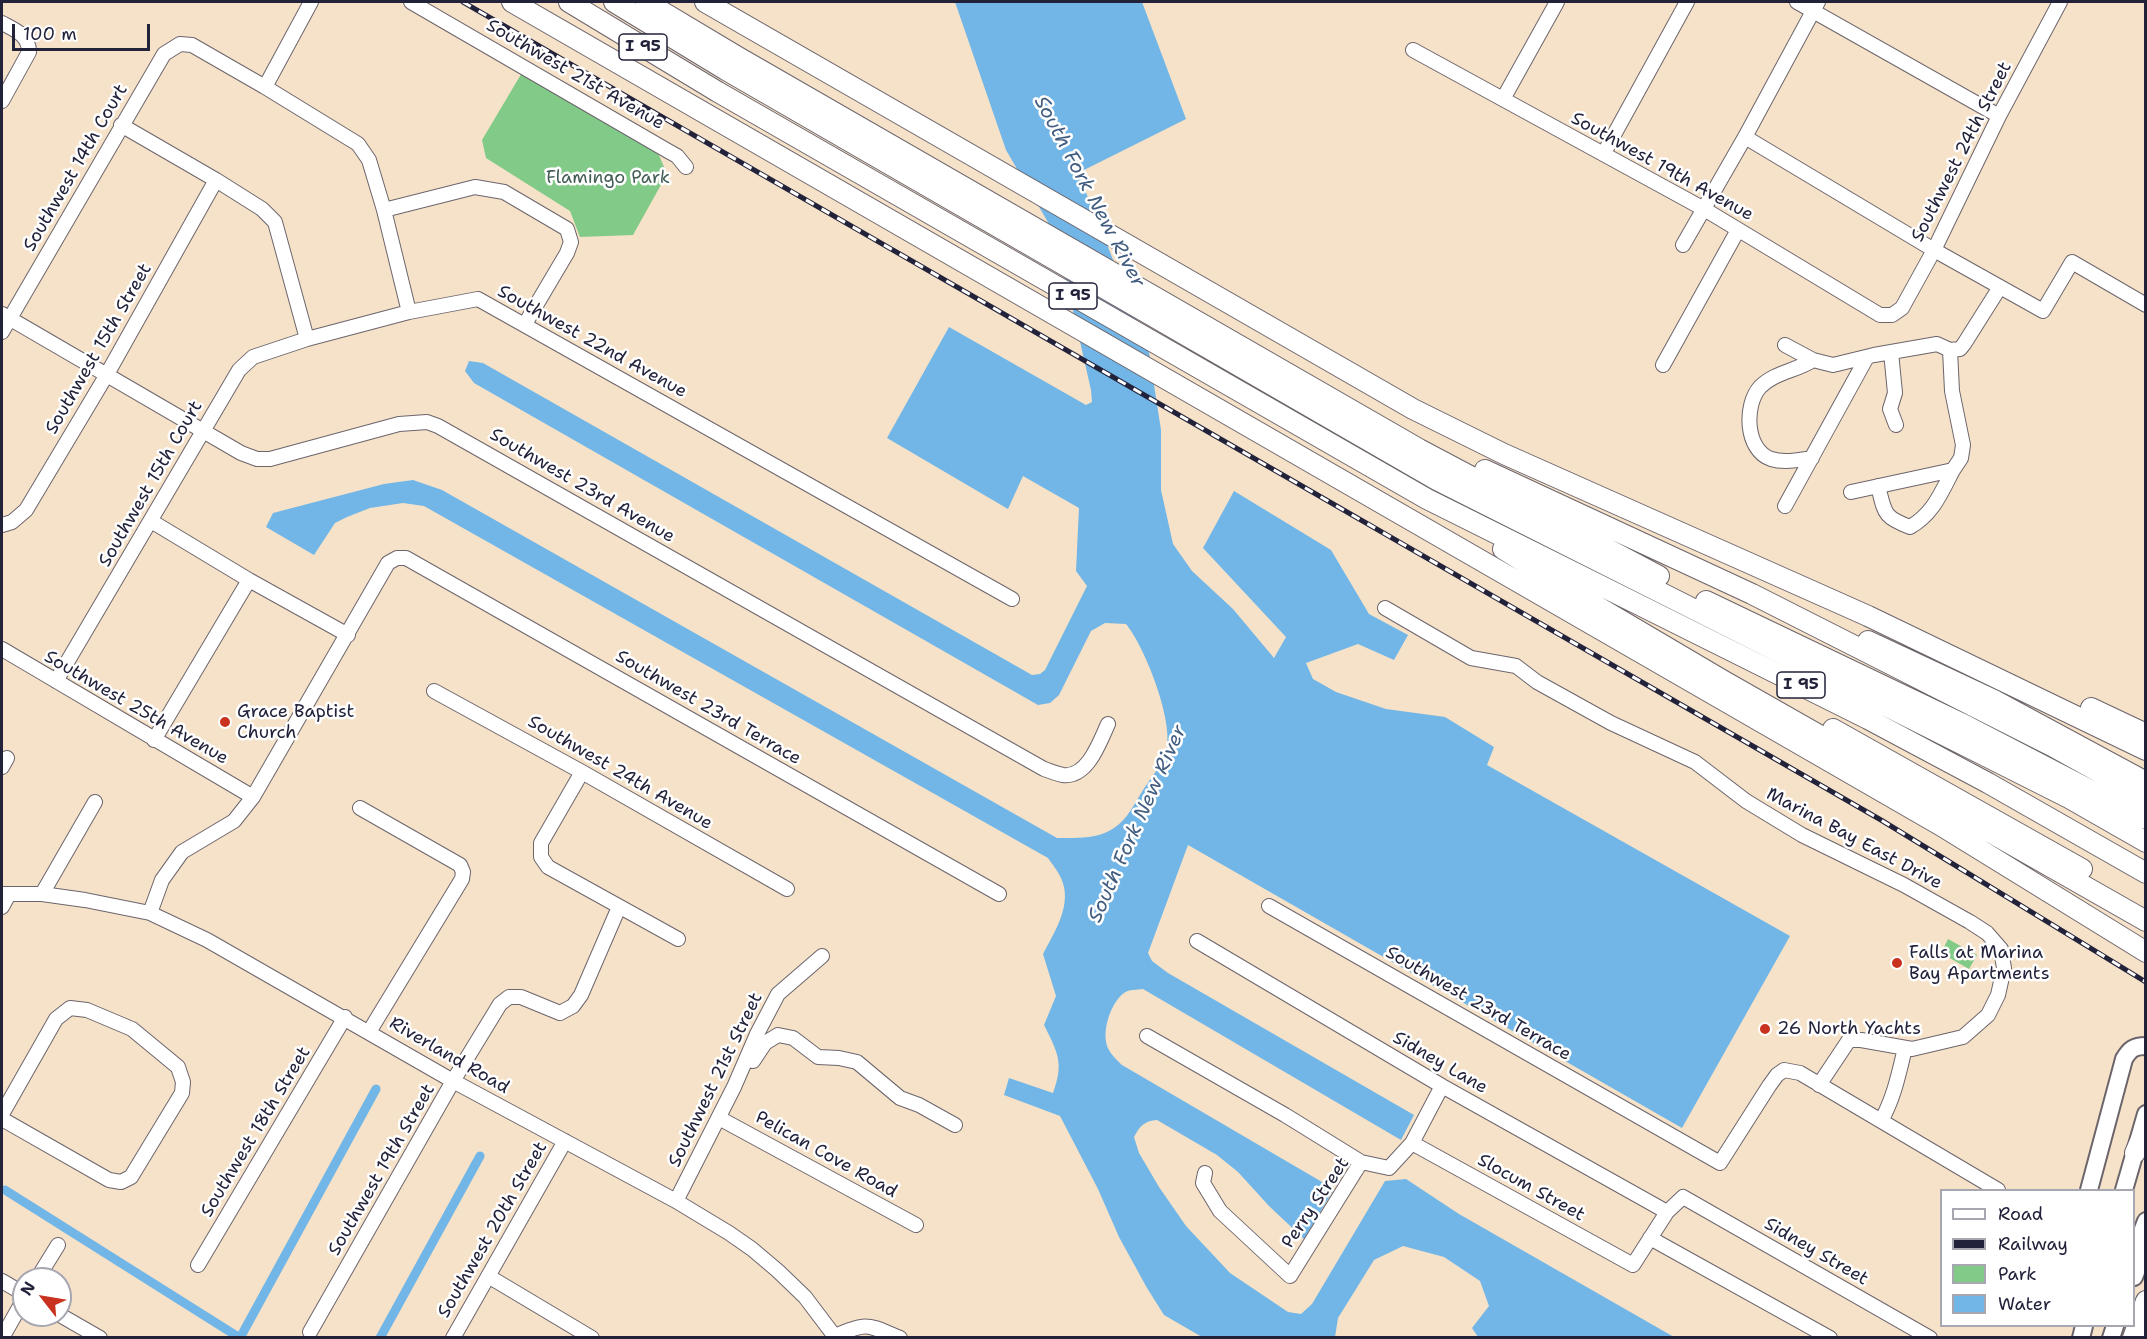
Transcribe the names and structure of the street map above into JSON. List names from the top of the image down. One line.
{"streets":{"highway":["I 95"],"street":["Southwest 21st Avenue","Southwest 24th Street","Southwest 19th Avenue","Southwest 14th Court","Southwest 22nd Avenue","Southwest 15th Street","Southwest 15th Court","Southwest 23rd Avenue","Southwest 25th Avenue","Southwest 23rd Terrace","Southwest 24th Avenue","Marina Bay East Drive","Riverland Road","Sidney Lane","Southwest 21st Street","Southwest 18th Street","Pelican Cove Road","Southwest 19th Street","Slocum Street","Perry Street","Southwest 20th Street","Sidney Street"]},"crossings":[["Southwest 24th Street","Southwest 19th Avenue"],["Southwest 14th Court","Southwest 23rd Avenue"],["Southwest 22nd Avenue","Southwest 15th Court"],["Southwest 15th Street","Southwest 23rd Avenue"],["Southwest 15th Court","Southwest 23rd Avenue"],["Southwest 15th Court","Southwest 25th Avenue"],["Southwest 23rd Terrace","Marina Bay East Drive"],["Riverland Road","Southwest 21st Street"],["Riverland Road","Southwest 18th Street"],["Riverland Road","Southwest 19th Street"],["Riverland Road","Southwest 20th Street"],["Sidney Lane","Perry Street"],["Sidney Lane","Sidney Street"],["Southwest 21st Street","Pelican Cove Road"],["Slocum Street","Perry Street"]],"water":["South Fork New River"],"parks":["Flamingo Park"],"places":["Grace Baptist Church","Falls at Marina Bay Apartments","26 North Yachts"],"legend":["Road","Railway","Park","Water"],"scale_bar":"100 m","north":"top left"}
